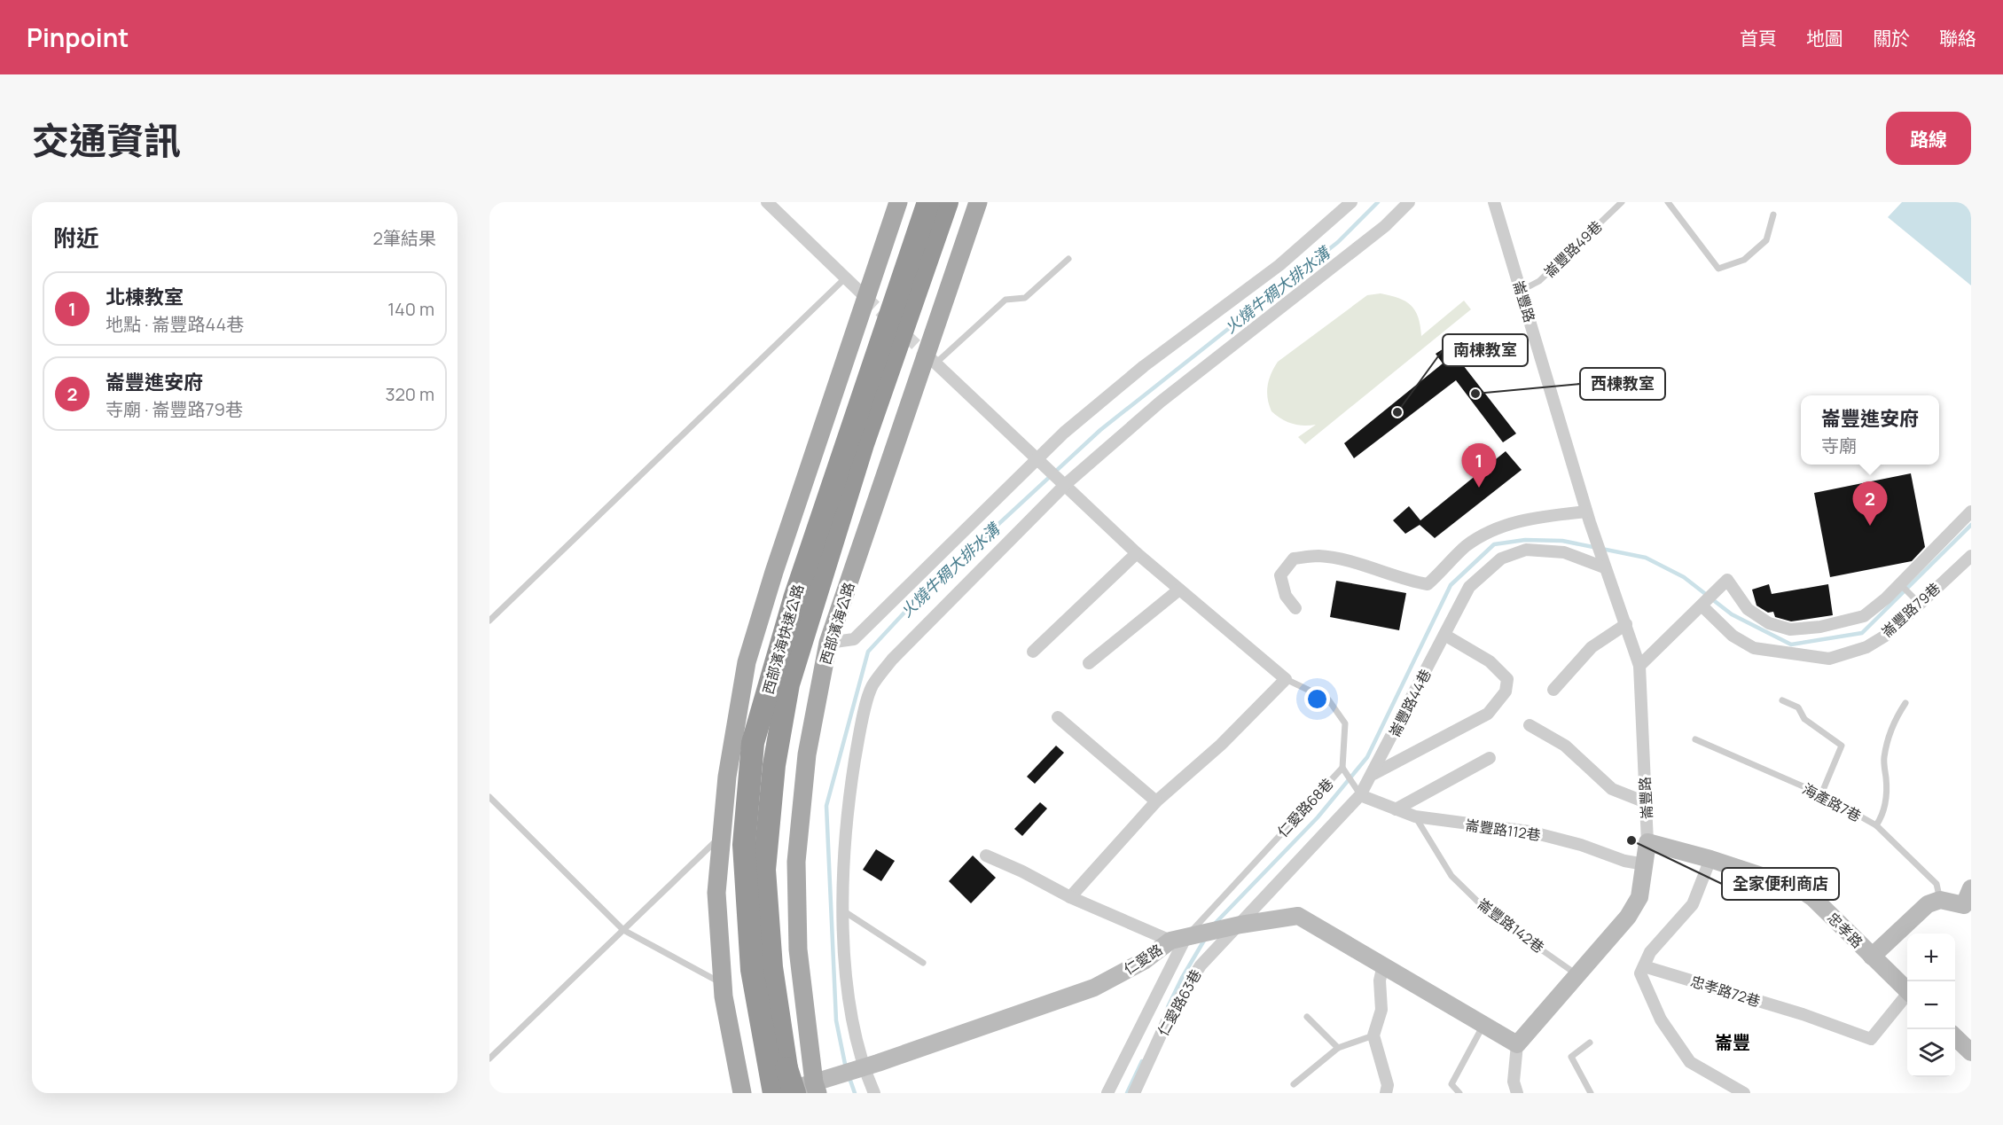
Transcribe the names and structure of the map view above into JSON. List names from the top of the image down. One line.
{"streets":{"highway":["西部濱海快速公路"],"main road":["西部濱海公路"],"street":["崙豐路","崙豐路79巷","崙豐路44巷","崙豐路112巷","忠孝路","仁愛路","忠孝路72巷","仁愛路63巷"],"lane":["崙豐路49巷","海產路7巷","仁愛路68巷","崙豐路142巷"]},"crossings":[["崙豐路49巷","崙豐路"],["崙豐路","崙豐路44巷"],["崙豐路","崙豐路112巷"],["崙豐路","崙豐路142巷"],["崙豐路","忠孝路"],["崙豐路","仁愛路"],["西部濱海公路","仁愛路"],["西部濱海快速公路","仁愛路"],["崙豐路44巷","崙豐路112巷"],["崙豐路44巷","仁愛路"],["崙豐路44巷","仁愛路63巷"],["仁愛路68巷","仁愛路"],["崙豐路112巷","崙豐路142巷"],["仁愛路","仁愛路63巷"]],"districts":["崙豐"],"water":["火燒牛稠大排水溝"],"places":["西棟教室","南棟教室","全家便利商店"],"page":{"header":"Pinpoint","nav":["首頁","地圖","關於","聯絡"],"title":"交通資訊","buttons":"路線","heading":["附近","2筆結果"],"list":[{"mark":"1","name":"北棟教室","note":"地點 · 崙豐路44巷","value":"140 m"},{"mark":"2","name":"崙豐進安府","note":"寺廟 · 崙豐路79巷","value":"320 m"}],"popup":["崙豐進安府","寺廟"],"pins":["1","2"],"map_buttons":["+","−"]}}
